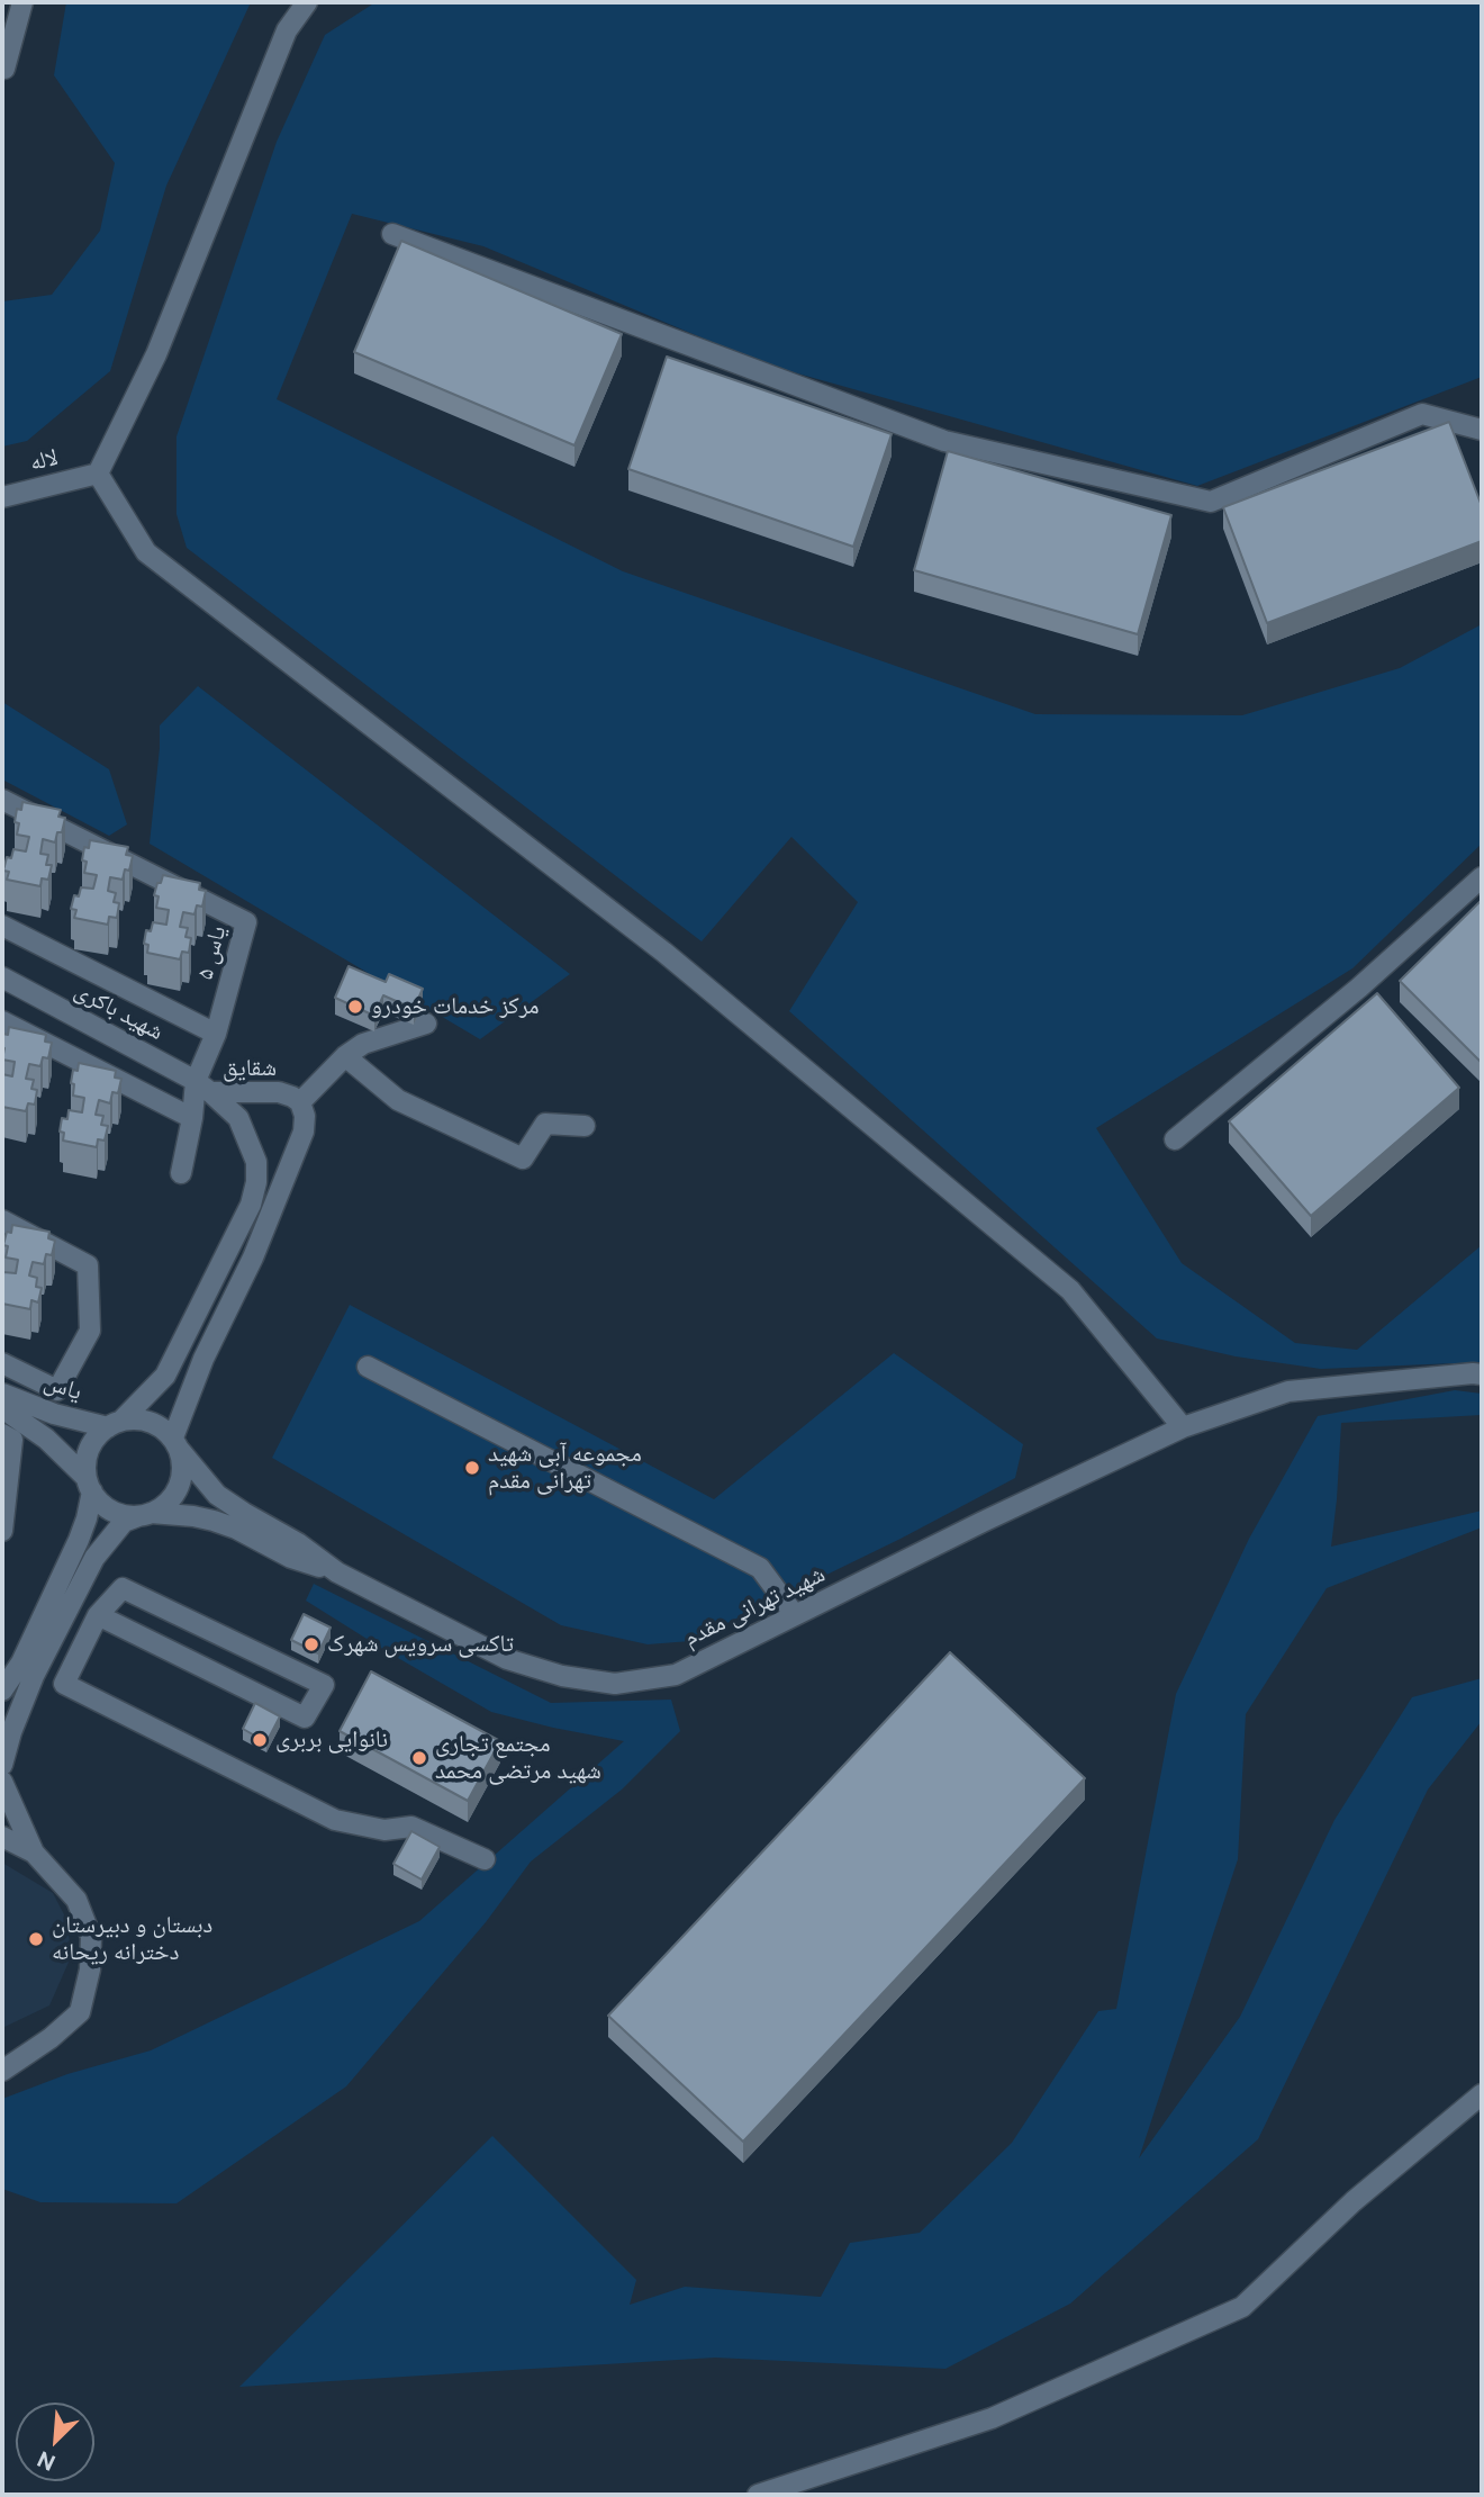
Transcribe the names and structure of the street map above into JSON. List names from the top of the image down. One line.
{"streets":{"street":["لاله","یاس ۵","شهید باکری","شقایق","یاس","شهید تهرانی مقدم"]},"crossings":[["یاس ۵","شهید باکری"],["یاس ۵","شقایق"],["شهید باکری","شقایق"],["شقایق","یاس"],["شقایق","شهید تهرانی مقدم"],["یاس","شهید تهرانی مقدم"]],"places":["مرکز خدمات خودرو","مجموعه آبی شهید تهرانی مقدم","تاکسی سرویس شهرک","نانوایی بربری","مجتمع تجاری شهید مرتضی محمد","دبستان و دبیرستان دخترانه ریحانه"],"north":"bottom left"}
